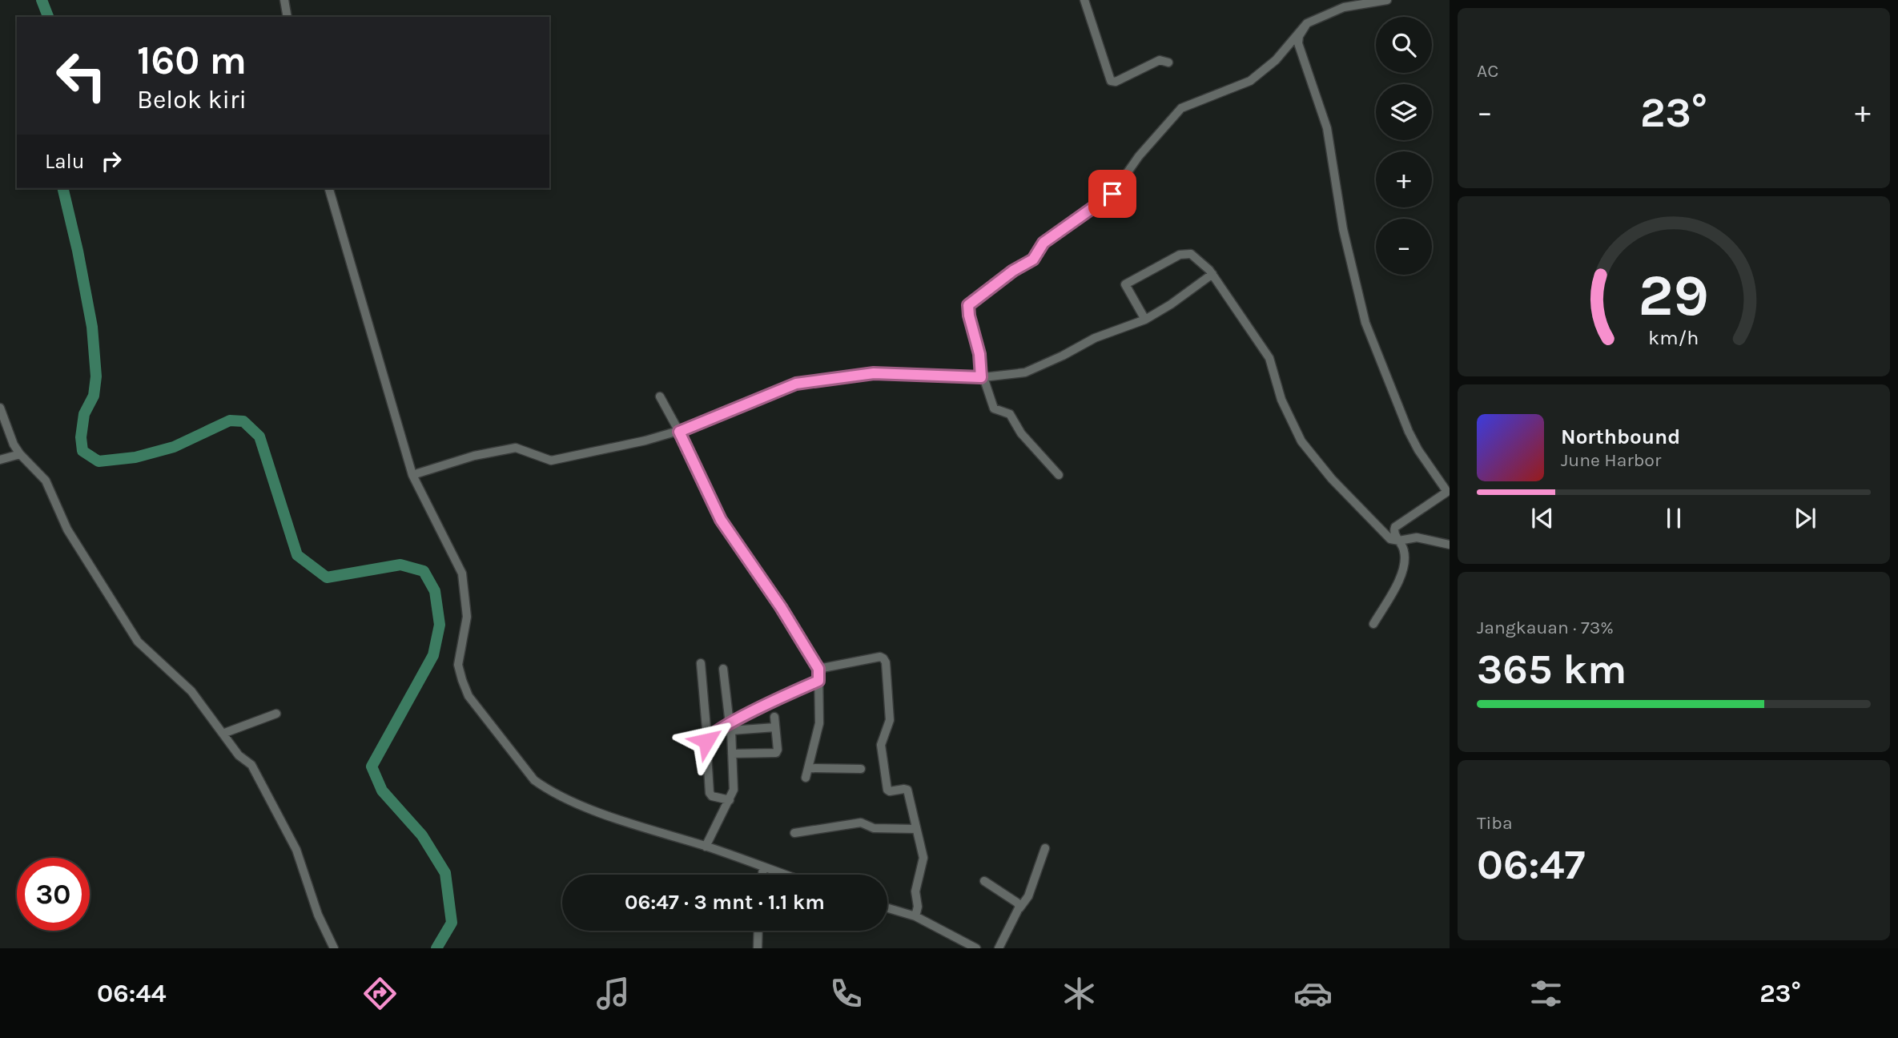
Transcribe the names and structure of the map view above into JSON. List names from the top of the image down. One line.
{"page":{"tile":["AC",["Jangkauan · 73%","365 km"],["Tiba","06:47"]],"map_buttons":["+","−"],"turn":["160 m","Belok kiri"],"heat":["−","23°","+"],"then":"Lalu","song":["Northbound","June Harbor"],"limit":"30","trip":"06:47 · 3 mnt · 1.1 km","tabs":["06:44","23°"],"gauge":["29","km/h"]}}
